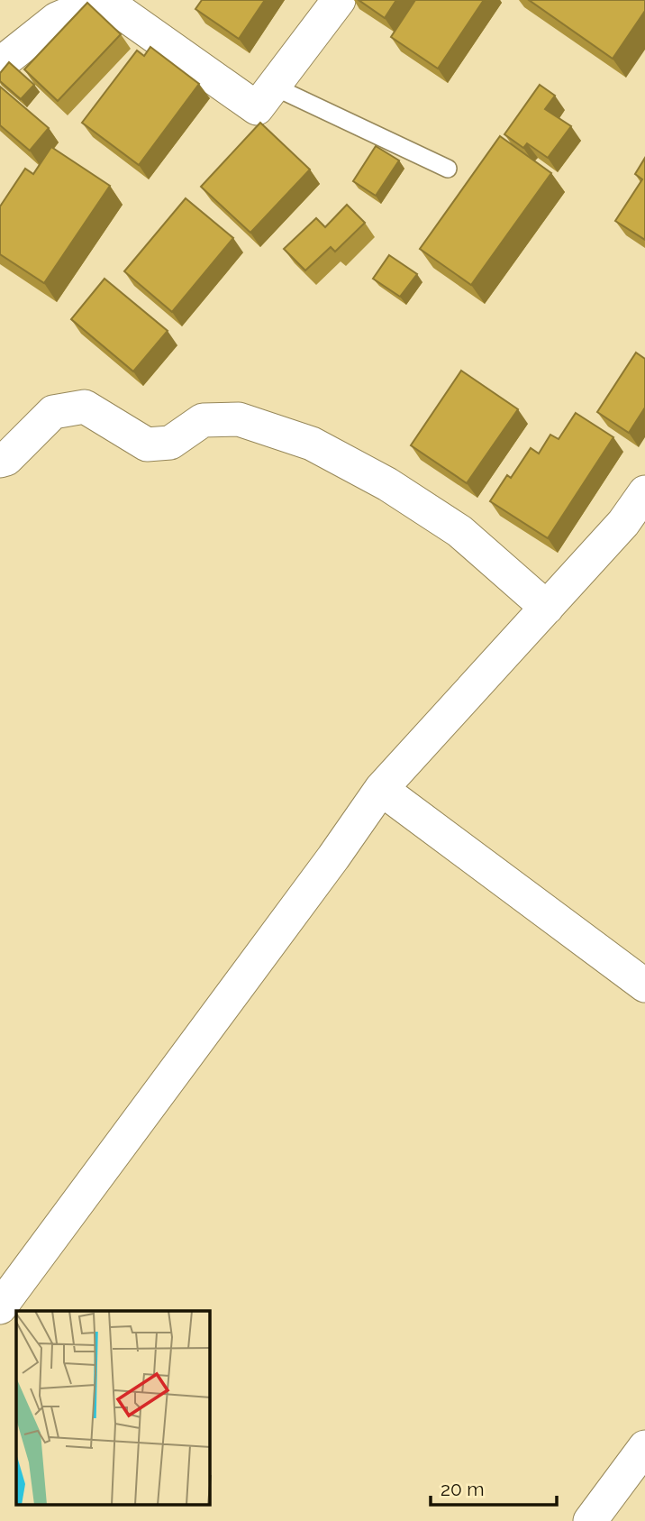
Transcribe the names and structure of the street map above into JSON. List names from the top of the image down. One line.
{"scale_bar":"20 m"}
